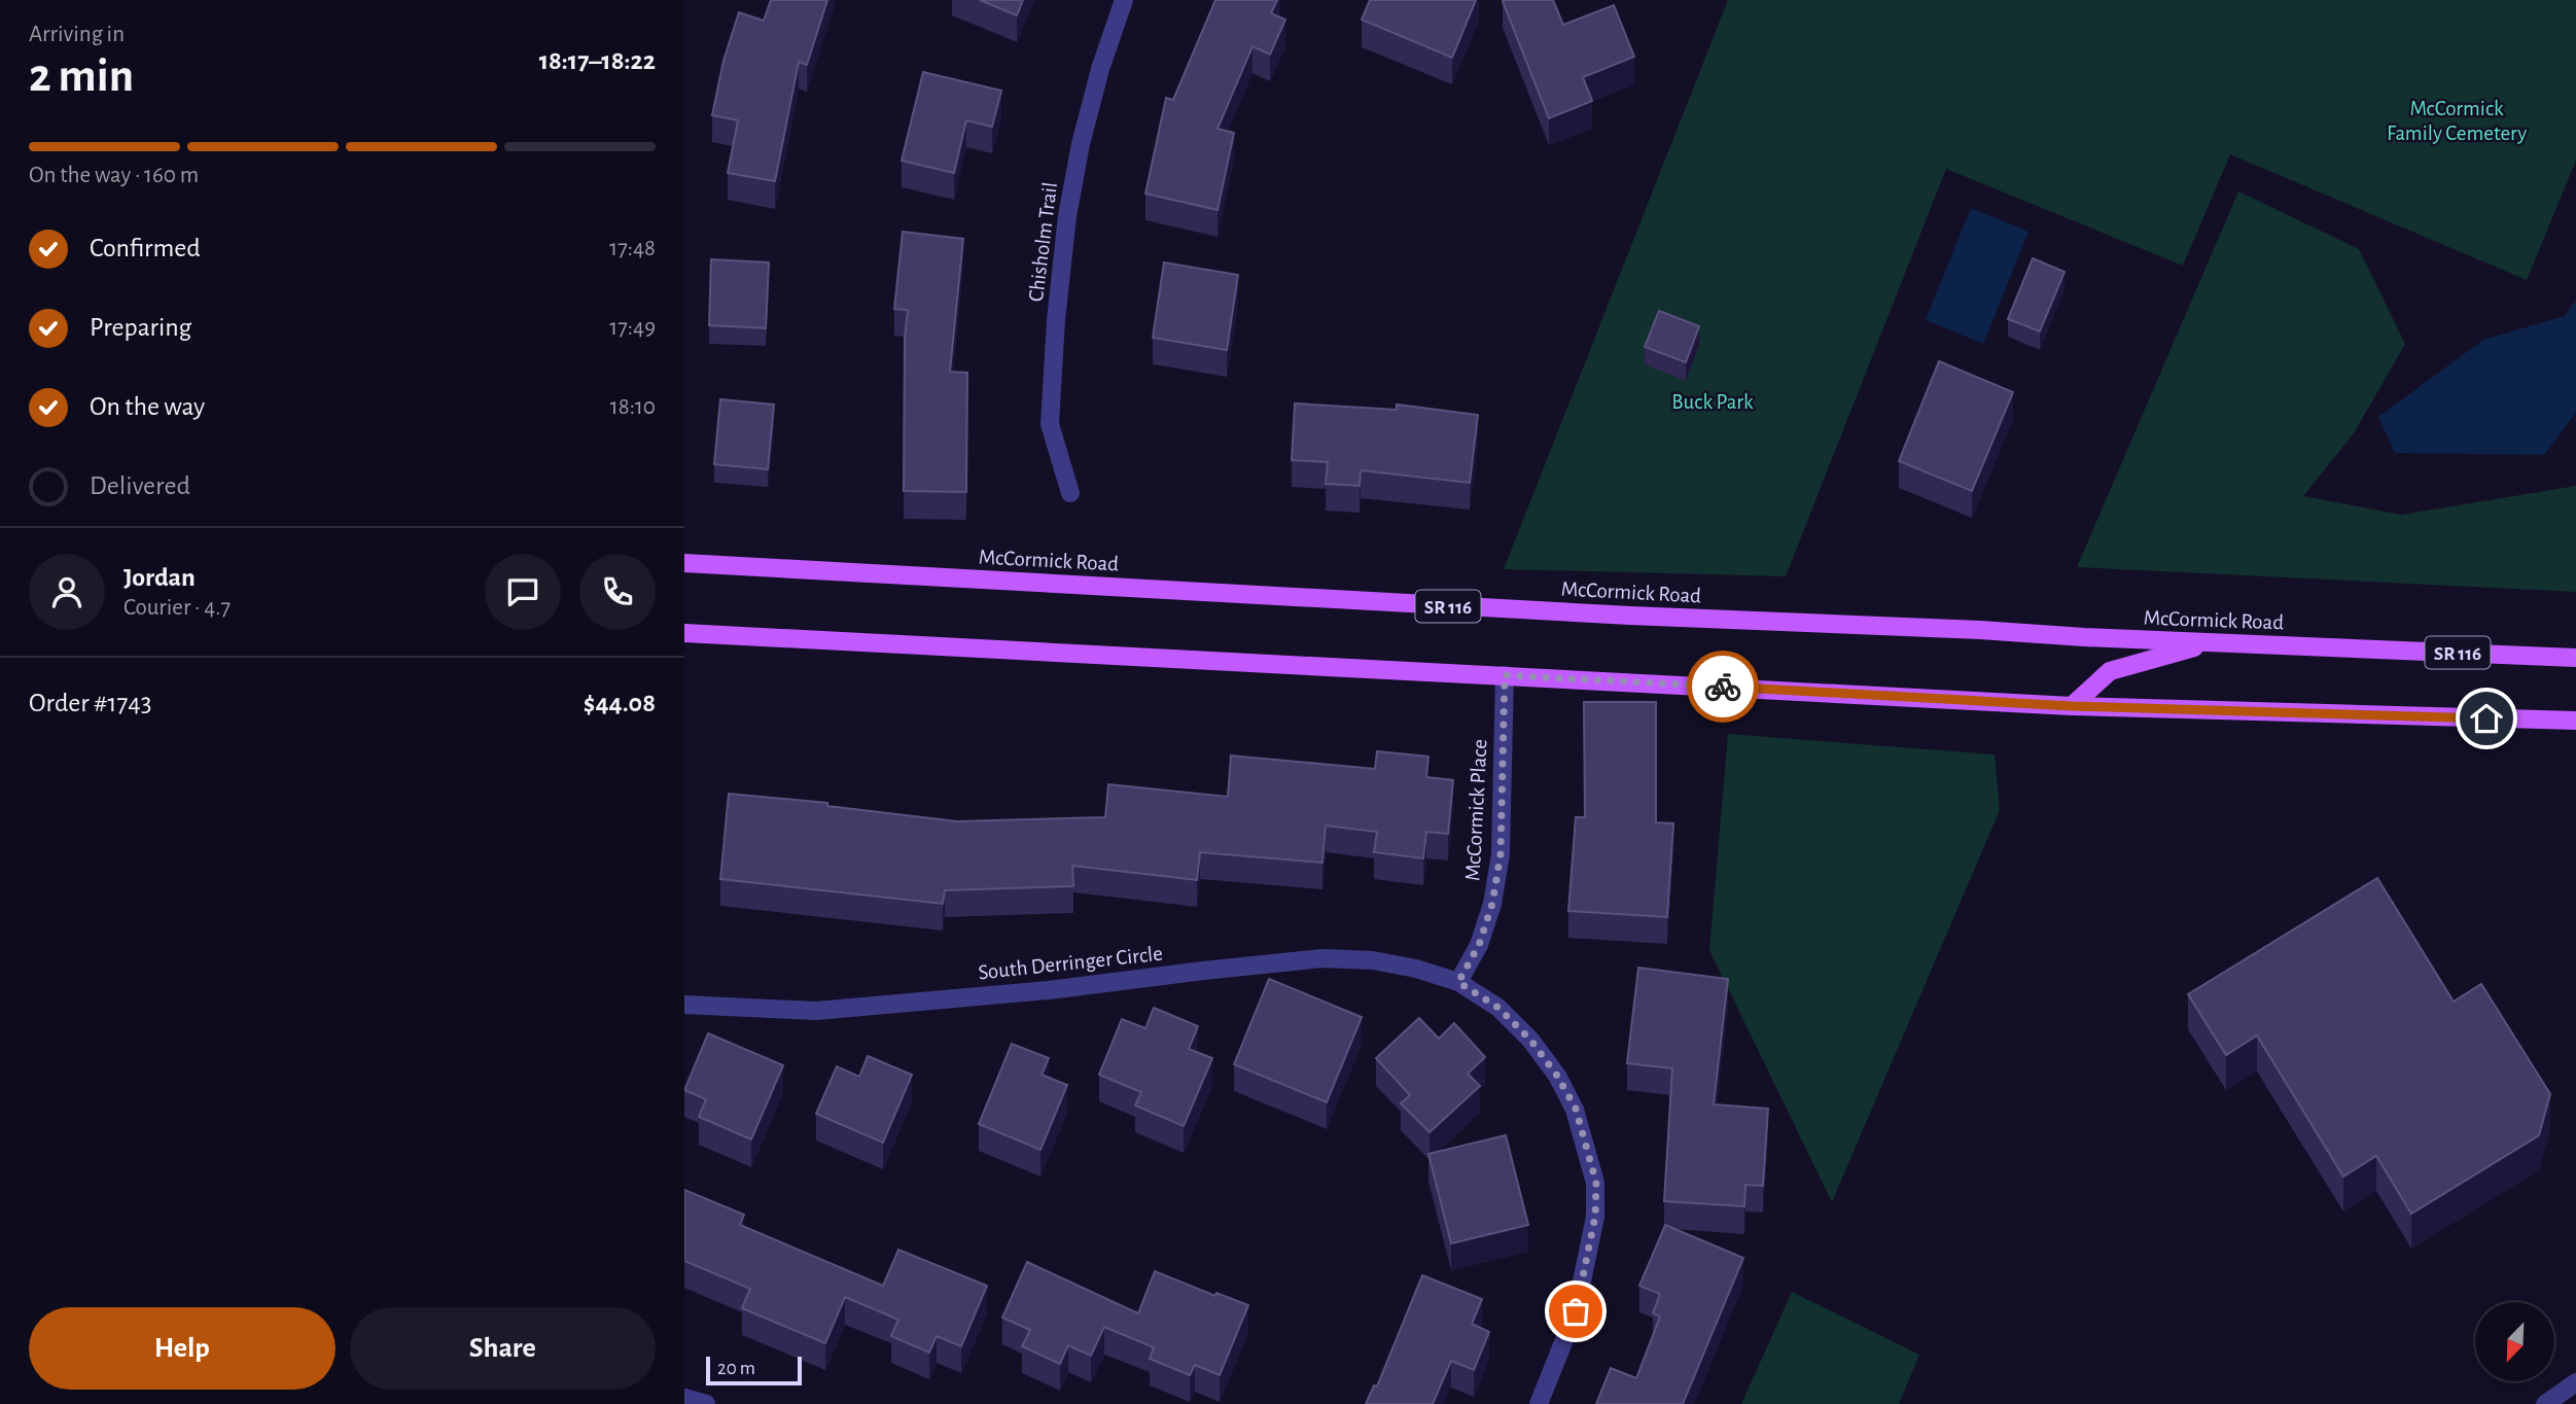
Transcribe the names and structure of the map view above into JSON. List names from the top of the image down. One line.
{"streets":{"main road":["McCormick Road","SR 116"],"street":["Chisholm Trail","McCormick Place","South Derringer Circle"]},"crossings":[["McCormick Place","South Derringer Circle"]],"parks":["McCormick Family Cemetery","Buck Park"],"scale_bar":"20 m","north":"bottom left","page":{"heading":["2 min","Arriving in","18:17–18:22"],"panel":["Jordan","Courier · 4.7","Order #1743","$44.08"],"bar":"On the way · 160 m","list":[["Confirmed","17:48"],["Preparing","17:49"],["On the way","18:10"],"Delivered"],"buttons":["Help","Share"],"scale":"20 m"}}
